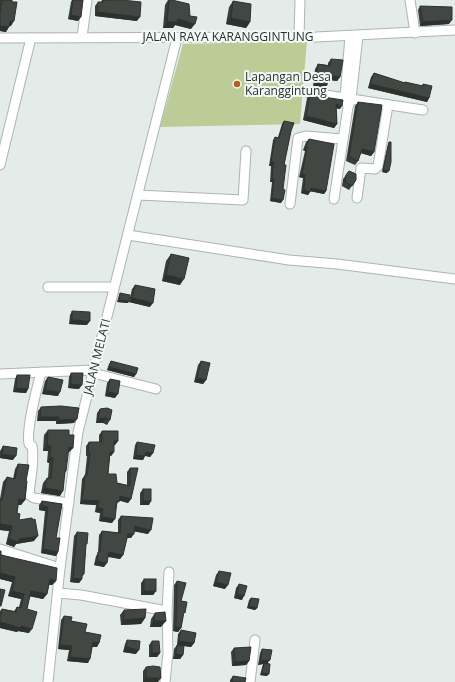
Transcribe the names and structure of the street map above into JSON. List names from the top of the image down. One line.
{"streets":{"street":["JALAN RAYA KARANGGINTUNG","JALAN MELATI"]},"crossings":[["JALAN RAYA KARANGGINTUNG","JALAN MELATI"]],"places":["Lapangan Desa Karanggintung"]}
